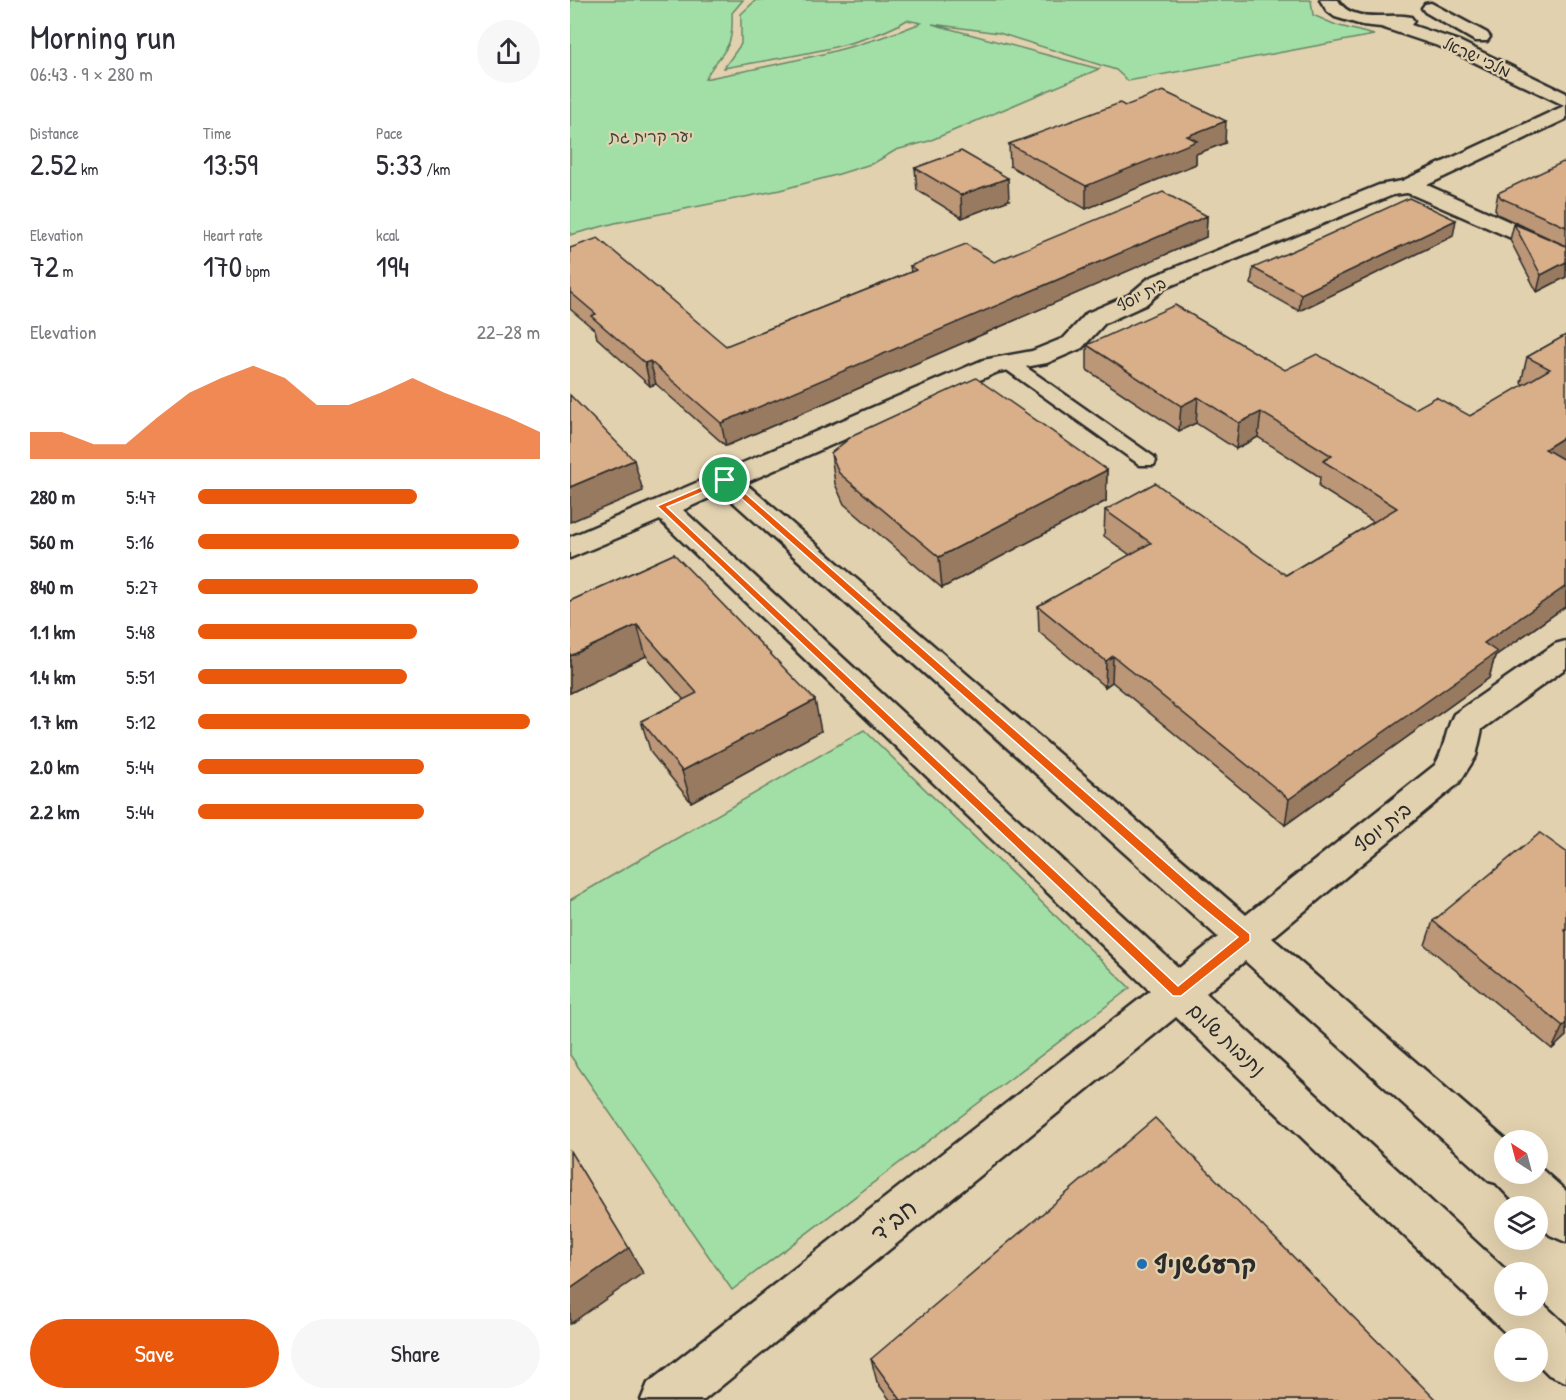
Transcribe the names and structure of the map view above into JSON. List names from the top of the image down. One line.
{"streets":{"street":["מלכי ישראל","בית יוסף","נתיבות שלום","חב\"ד"]},"crossings":[["בית יוסף","נתיבות שלום"],["בית יוסף","חב\"ד"],["נתיבות שלום","חב\"ד"]],"parks":["יער קרית גת"],"places":["קרעטשניף"],"north":"top left","page":{"heading":["Morning run","06:43 · 9 × 280 m"],"stats":[["Distance","2.52 km"],["Time","13:59"],["Pace","5:33 /km"],["Elevation","72 m"],["Heart rate","170 bpm"],["kcal","194"]],"chart":["Elevation","22–28 m"],"list":[{"name":"280 m","note":"5:47"},{"name":"560 m","note":"5:16"},{"name":"840 m","note":"5:27"},{"name":"1.1 km","note":"5:48"},{"name":"1.4 km","note":"5:51"},{"name":"1.7 km","note":"5:12"},{"name":"2.0 km","note":"5:44"},{"name":"2.2 km","note":"5:44"}],"map_buttons":["+","−"],"buttons":["Save","Share"]}}
